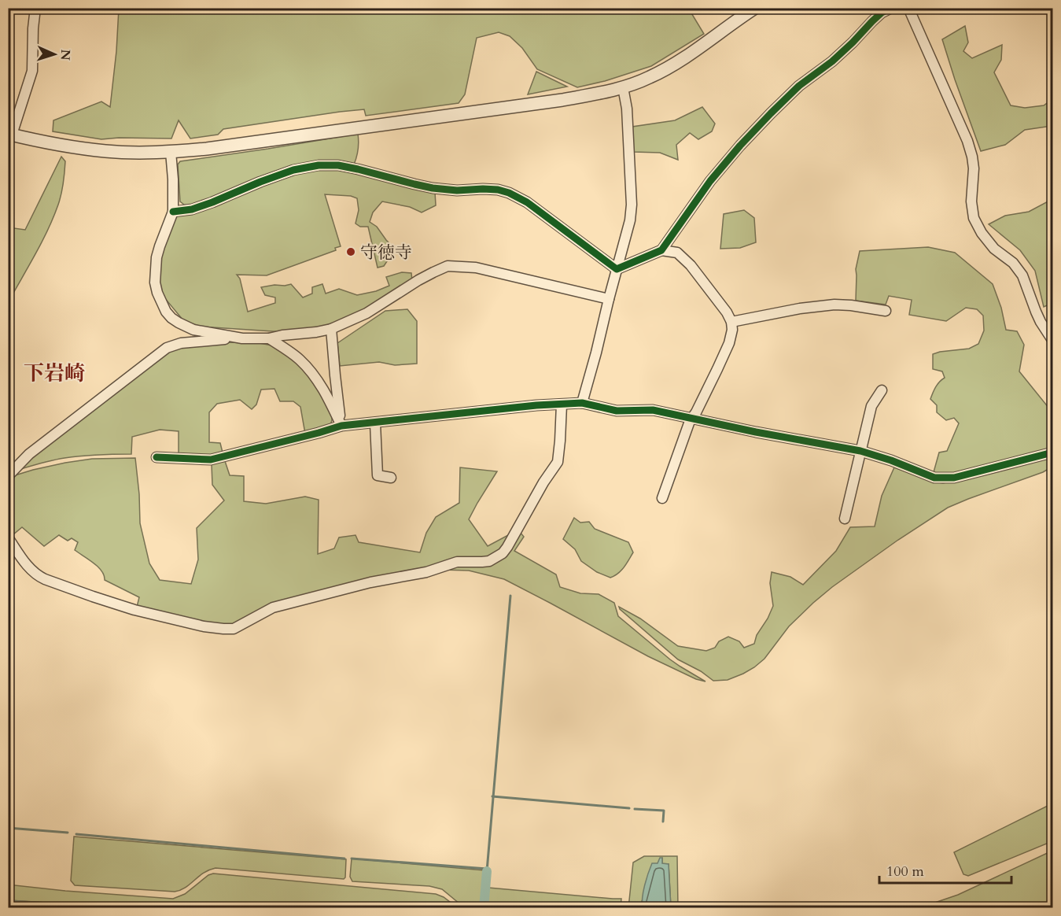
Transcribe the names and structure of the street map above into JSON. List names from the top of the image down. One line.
{"districts":["下岩崎"],"places":["守徳寺"],"scale_bar":"100 m","north":"right"}
